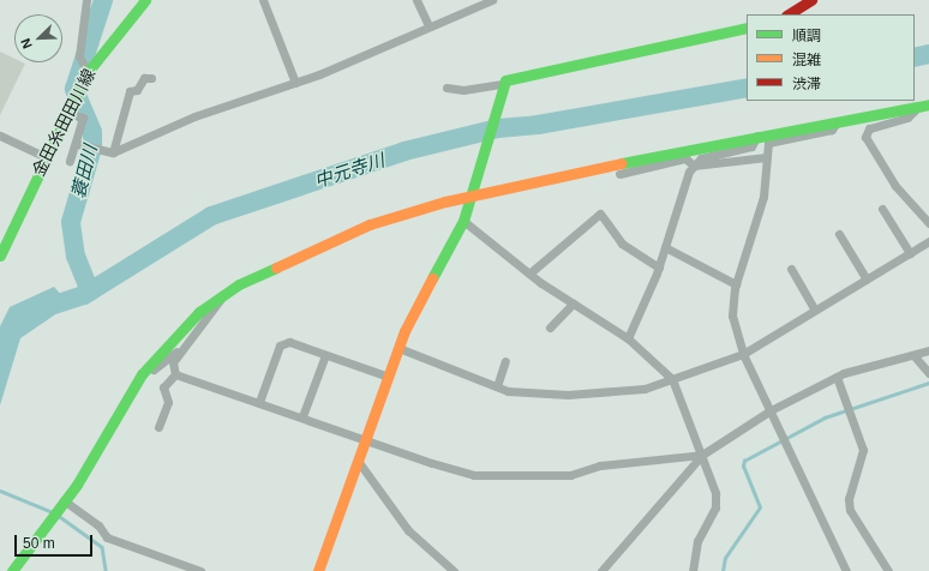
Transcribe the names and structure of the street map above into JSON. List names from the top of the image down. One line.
{"streets":{"street":["金田糸田田川線"]},"water":["中元寺川","蓑田川"],"legend":["順調","混雑","渋滞"],"scale_bar":"50 m","north":"bottom left"}
